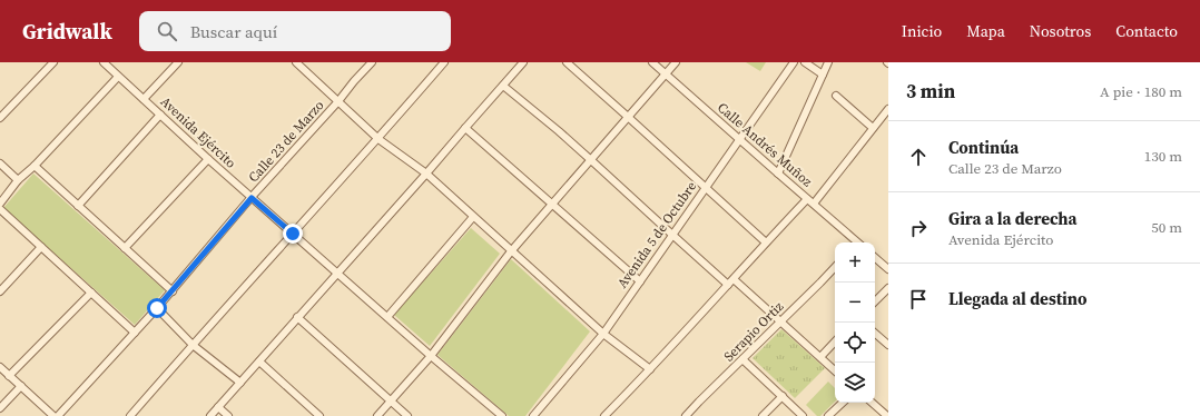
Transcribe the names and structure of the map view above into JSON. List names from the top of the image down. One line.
{"streets":{"street":["Avenida Ejército","Calle 23 de Marzo","Calle Andrés Muñoz","Avenida 5 de Octubre","Serapio Ortiz"]},"crossings":[["Avenida Ejército","Calle 23 de Marzo"],["Calle Andrés Muñoz","Avenida 5 de Octubre"]],"page":{"header":"Gridwalk","search":"Buscar aquí","nav":["Inicio","Mapa","Nosotros","Contacto"],"heading":["3 min","A pie · 180 m"],"list":[["Continúa","Calle 23 de Marzo","130 m"],["Gira a la derecha","Avenida Ejército","50 m"],"Llegada al destino"],"map_buttons":["+","−"]}}
